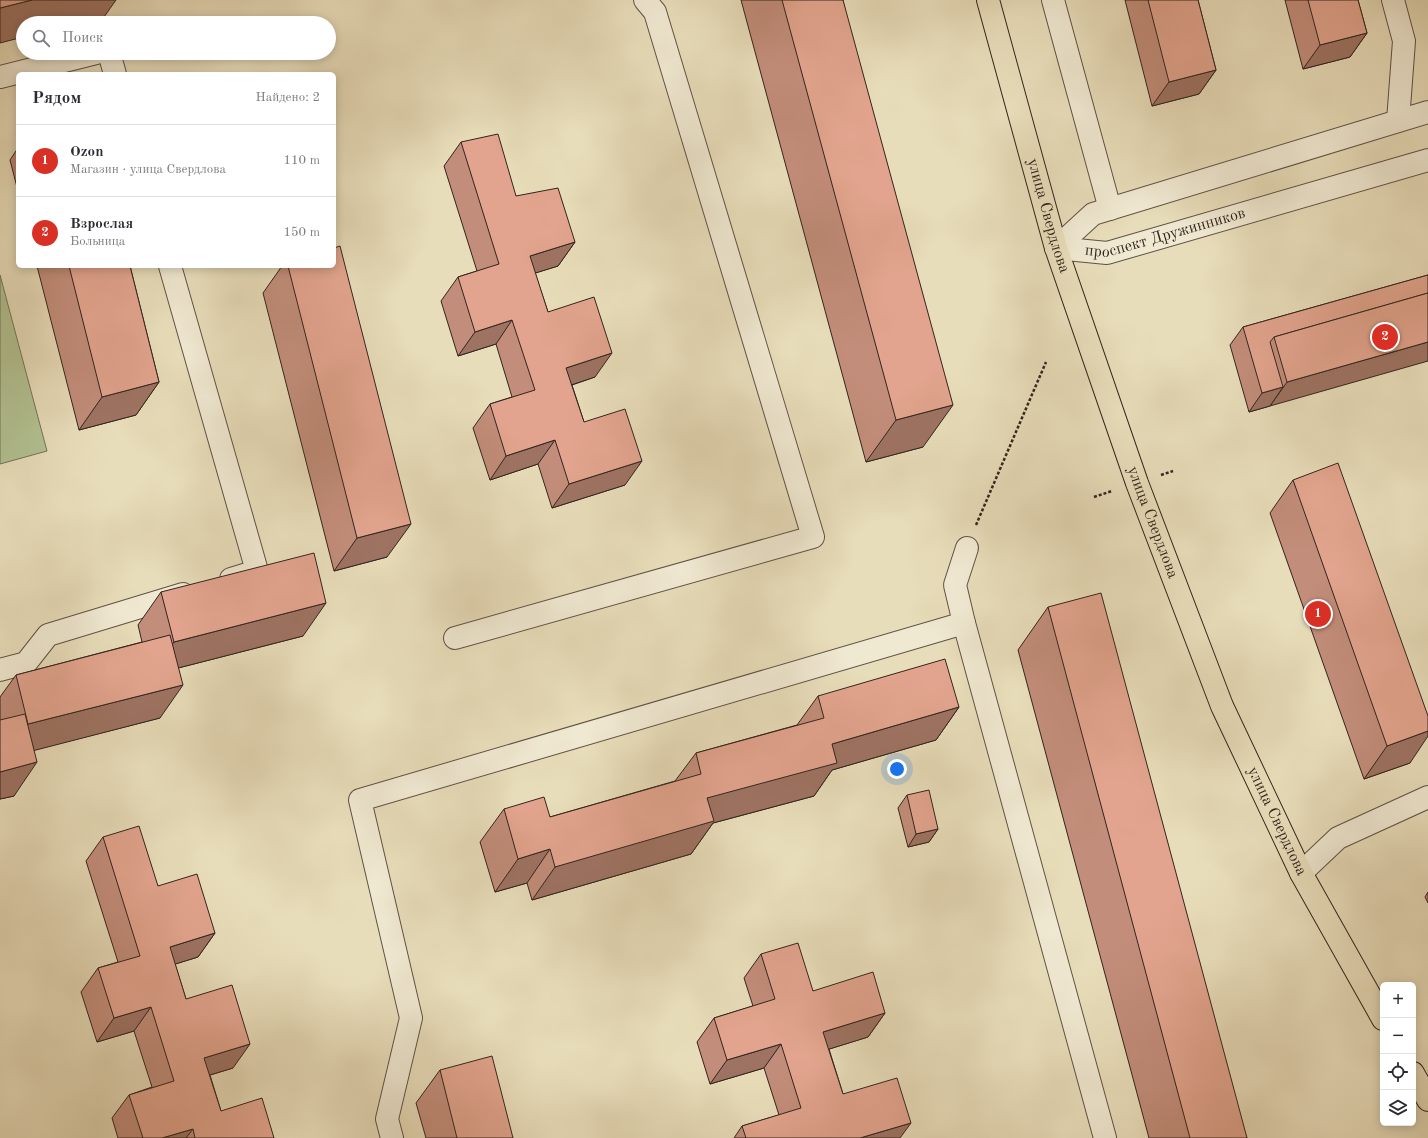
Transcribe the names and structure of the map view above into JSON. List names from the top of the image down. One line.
{"streets":{"main road":["улица Свердлова"],"street":["проспект Дружинников"]},"crossings":[["улица Свердлова","проспект Дружинников"]],"page":{"search":"Поиск","heading":["Рядом","Найдено: 2"],"list":[{"mark":"1","name":"Ozon","note":"Магазин · улица Свердлова","value":"110 m"},{"mark":"2","name":"Взрослая","note":"Больница","value":"150 m"}],"pins":["2","1"],"map_buttons":["+","−"]}}
